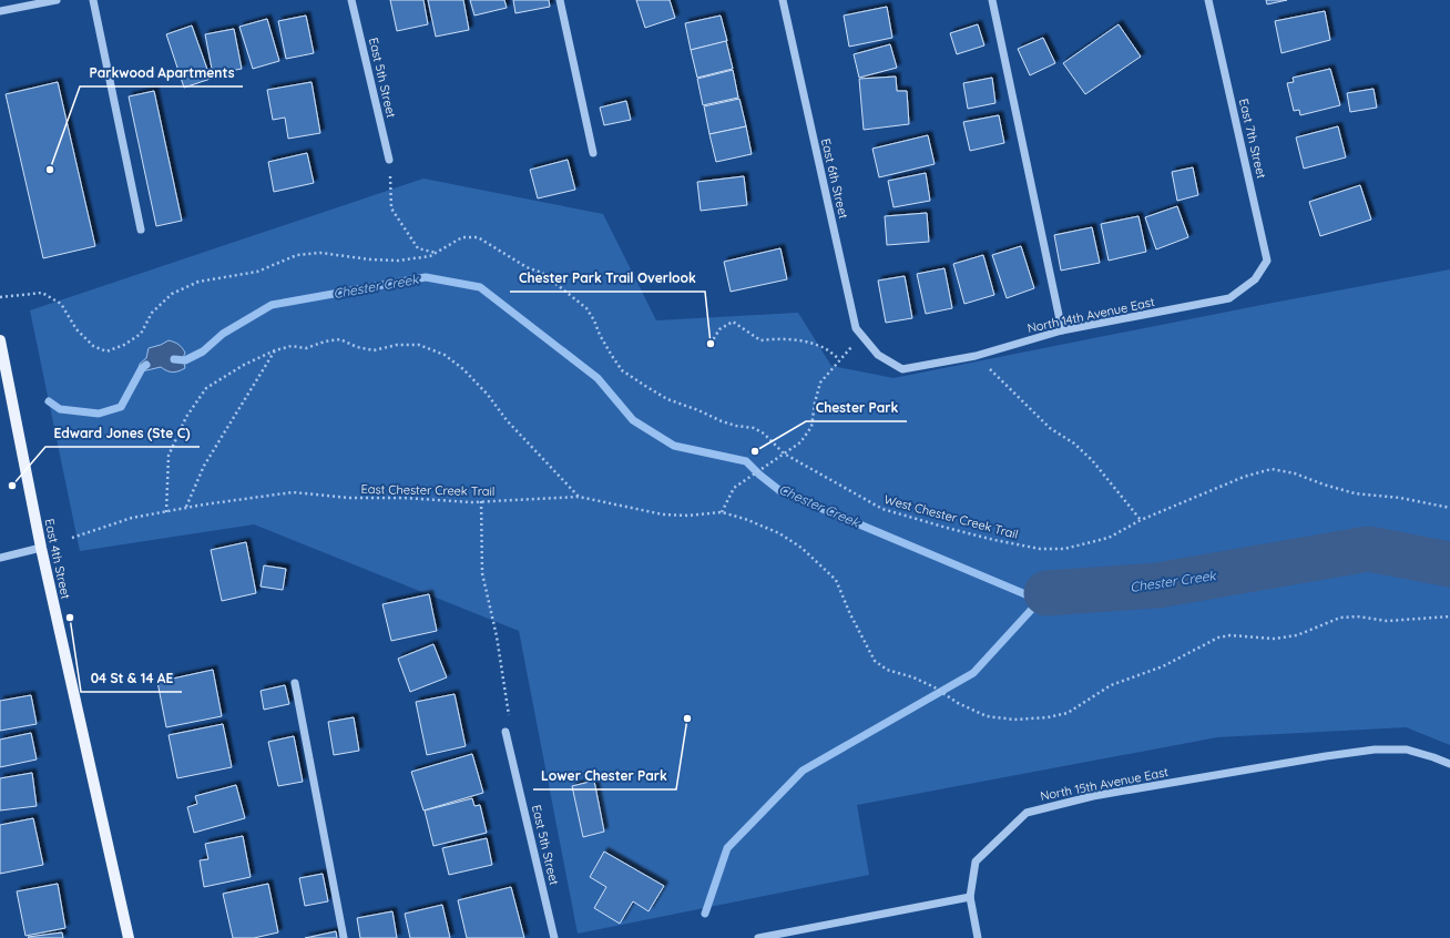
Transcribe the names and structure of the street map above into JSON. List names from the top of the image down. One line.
{"streets":{"main road":["East 4th Street"],"street":["East 5th Street","East 7th Street","East 6th Street","North 14th Avenue East","North 15th Avenue East"],"path":["East Chester Creek Trail","West Chester Creek Trail"]},"crossings":[["East 7th Street","North 14th Avenue East"],["East 6th Street","North 14th Avenue East"]],"water":["Chester Creek"],"places":["Parkwood Apartments","Chester Park Trail Overlook","Chester Park","Edward Jones (Ste C)","04 St & 14 AE","Lower Chester Park"]}
